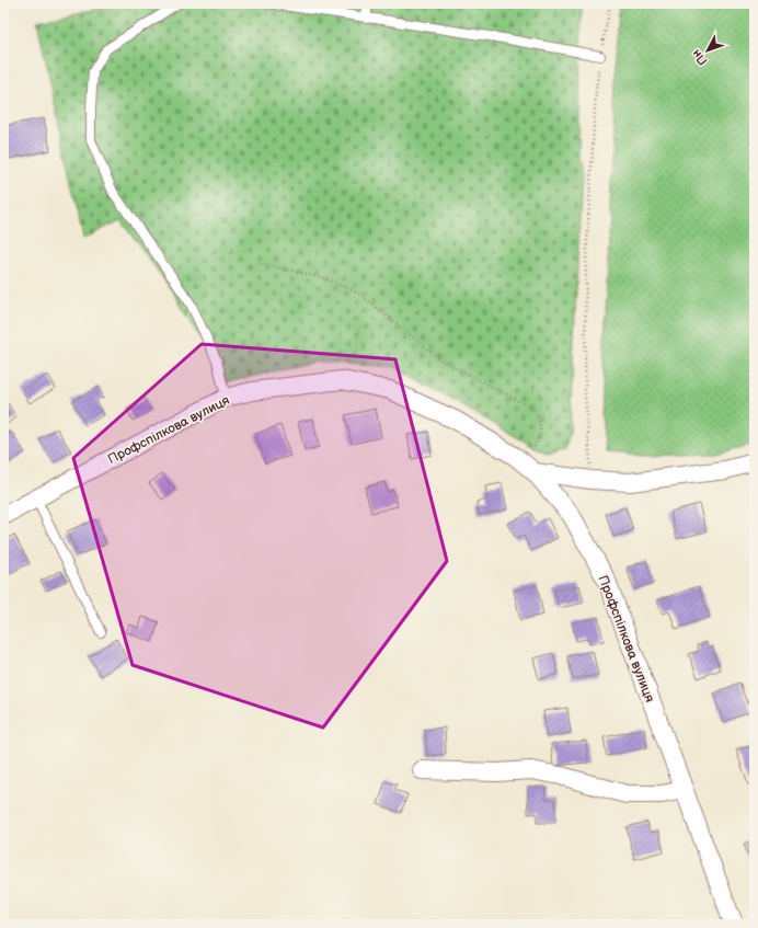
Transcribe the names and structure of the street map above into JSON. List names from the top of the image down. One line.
{"streets":{"street":["Профспілкова вулиця"]},"north":"bottom left"}
